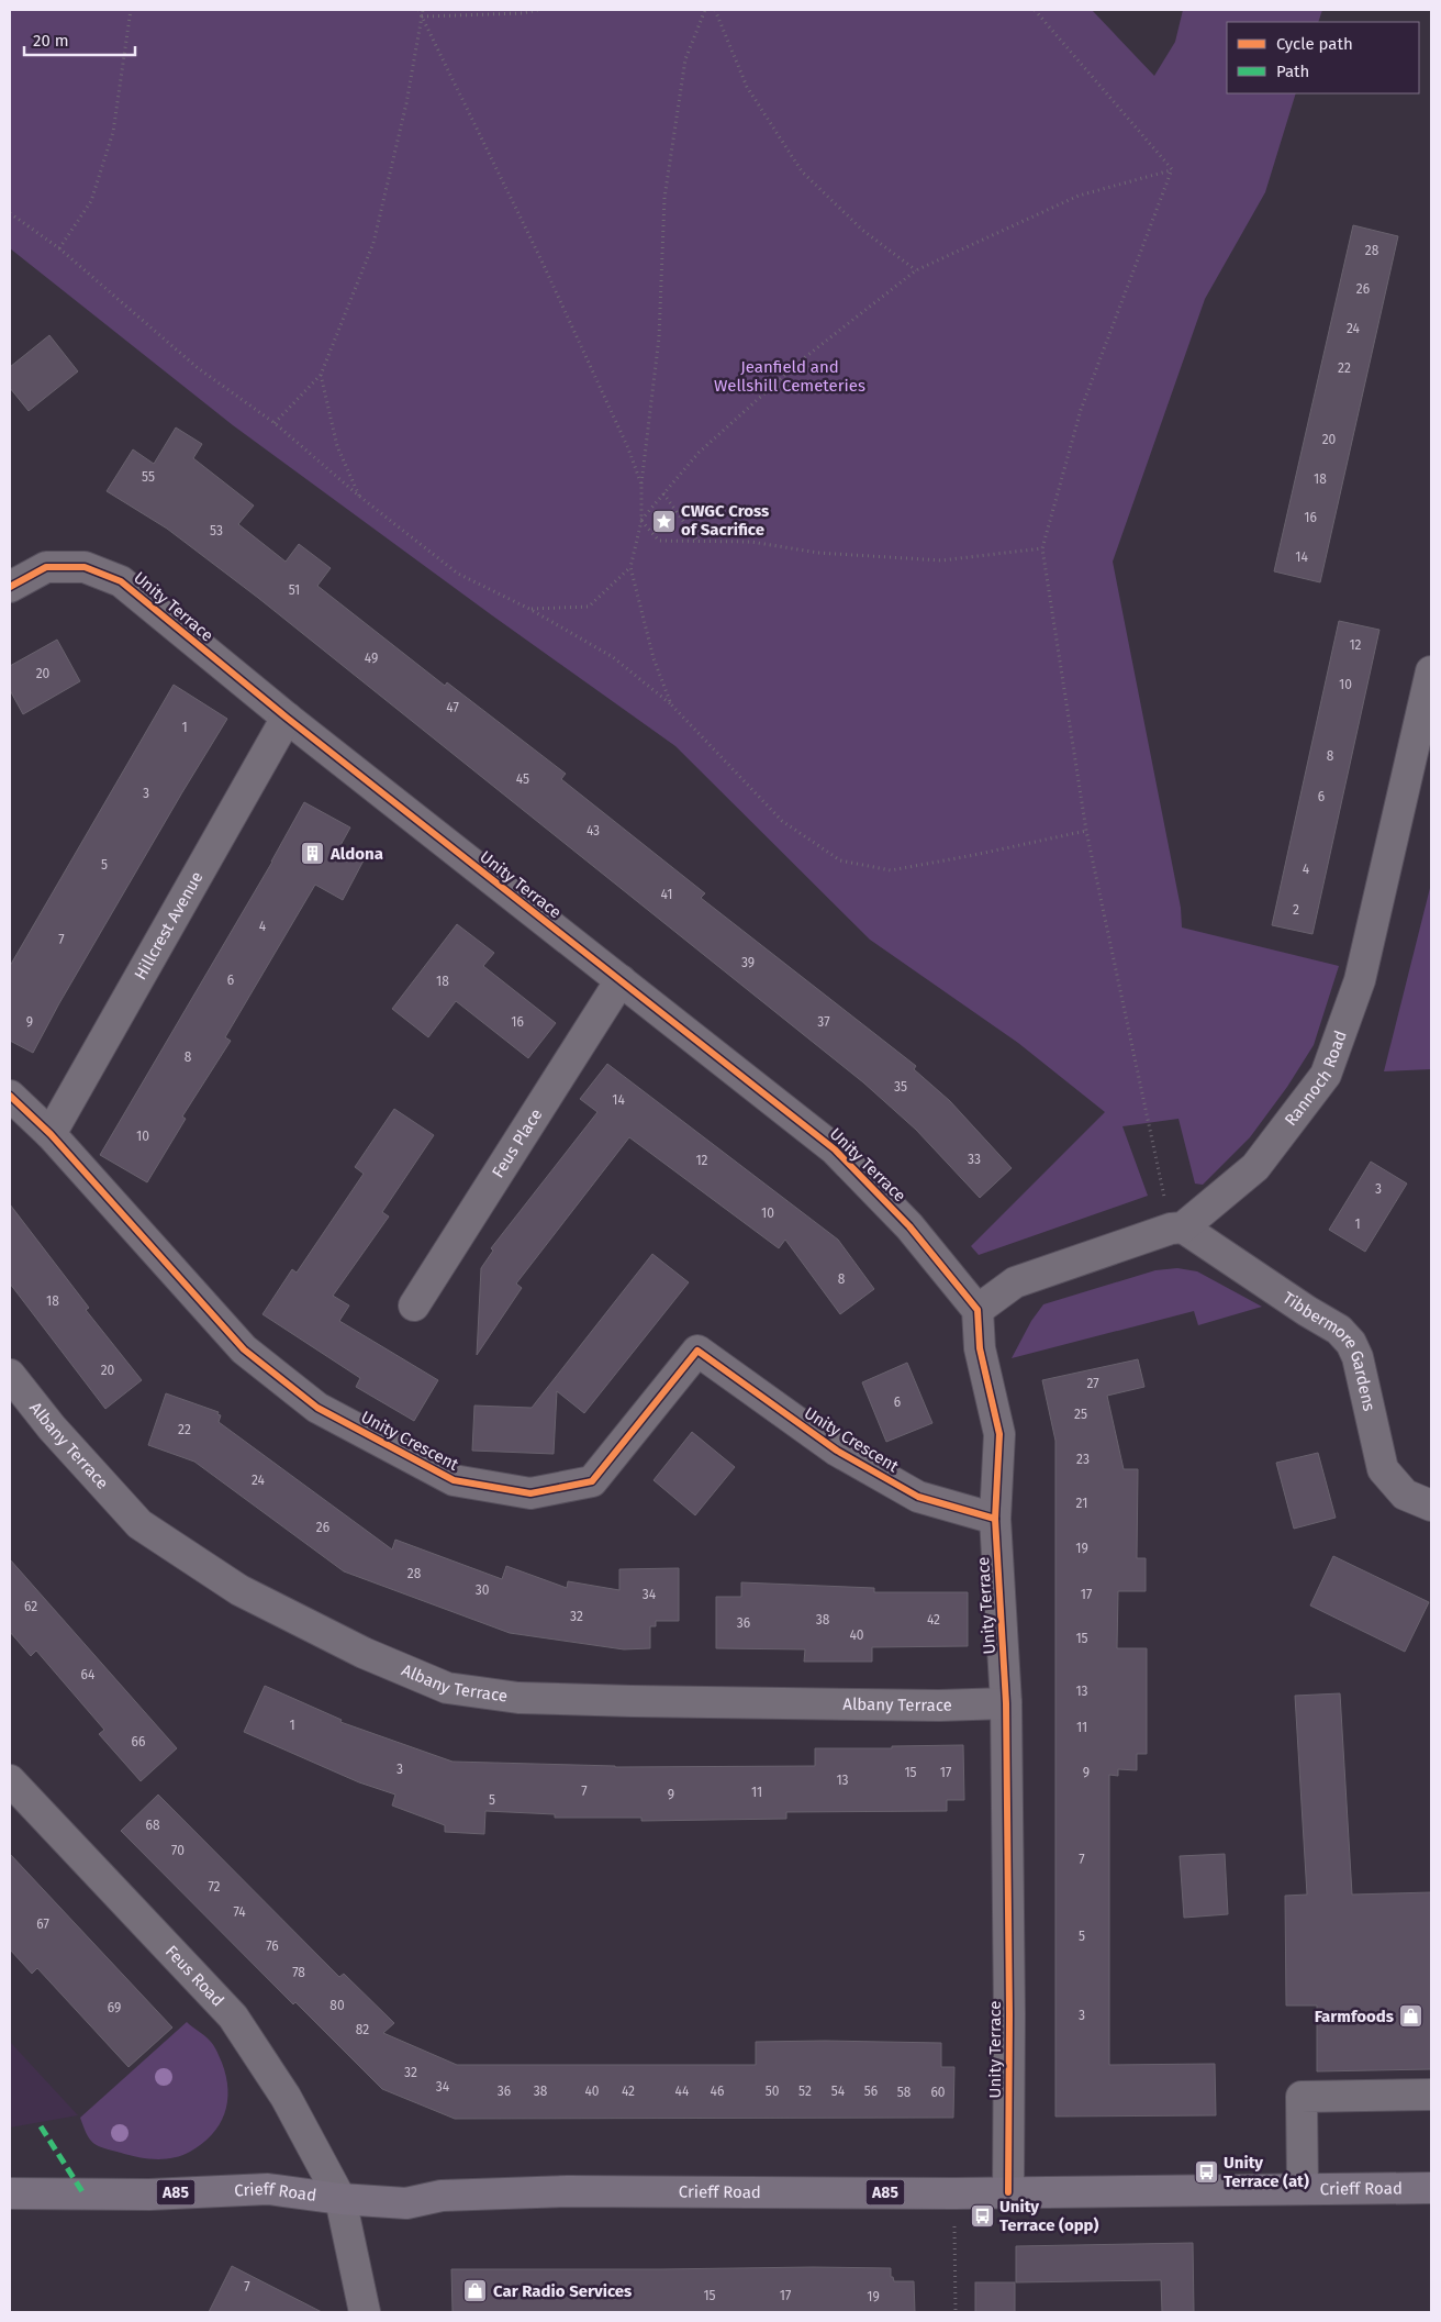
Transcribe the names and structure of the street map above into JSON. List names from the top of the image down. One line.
{"streets":{"main road":["Crieff Road","A85"],"street":["Unity Terrace","Hillcrest Avenue","Rannoch Road","Feus Place","Tibbermore Gardens","Unity Crescent","Albany Terrace","Feus Road"]},"crossings":[["Unity Terrace","Hillcrest Avenue"],["Unity Terrace","Rannoch Road"],["Unity Terrace","Feus Place"],["Unity Terrace","Unity Crescent"],["Unity Terrace","Albany Terrace"],["Unity Terrace","Crieff Road"],["Hillcrest Avenue","Unity Crescent"],["Rannoch Road","Tibbermore Gardens"],["Feus Road","Crieff Road"]],"parks":["Jeanfield and Wellshill Cemeteries"],"places":{"place":["CWGC Cross of Sacrifice"],"building":["Aldona"],"shop":["Farmfoods","Car Radio Services"],"bus stop":["Unity Terrace (at)","Unity Terrace (opp)"]},"house_numbers":["28","26","24","22","20","55","18","16","53","14","51","12","49","20","10","47","1","8","45","3","6","43","5","4","41","2","4","7","39","6","18","9","16","37","8","35","14","10","33","12","3","10","1","8","18","20","27","6","25","22","23","24","21","26","19","28","30","34","17","62","32","38","42","36","40","15","64","13","1","11","66","3","15","17","9","13","7","11","9","5","68","70","7","72","74","67","5","76","78","80","69","3","82","32","34","36","38","40","42","44","46","50","52","54","56","58","60","7","15","17","19"],"legend":["Cycle path","Path"],"scale_bar":"20 m"}
